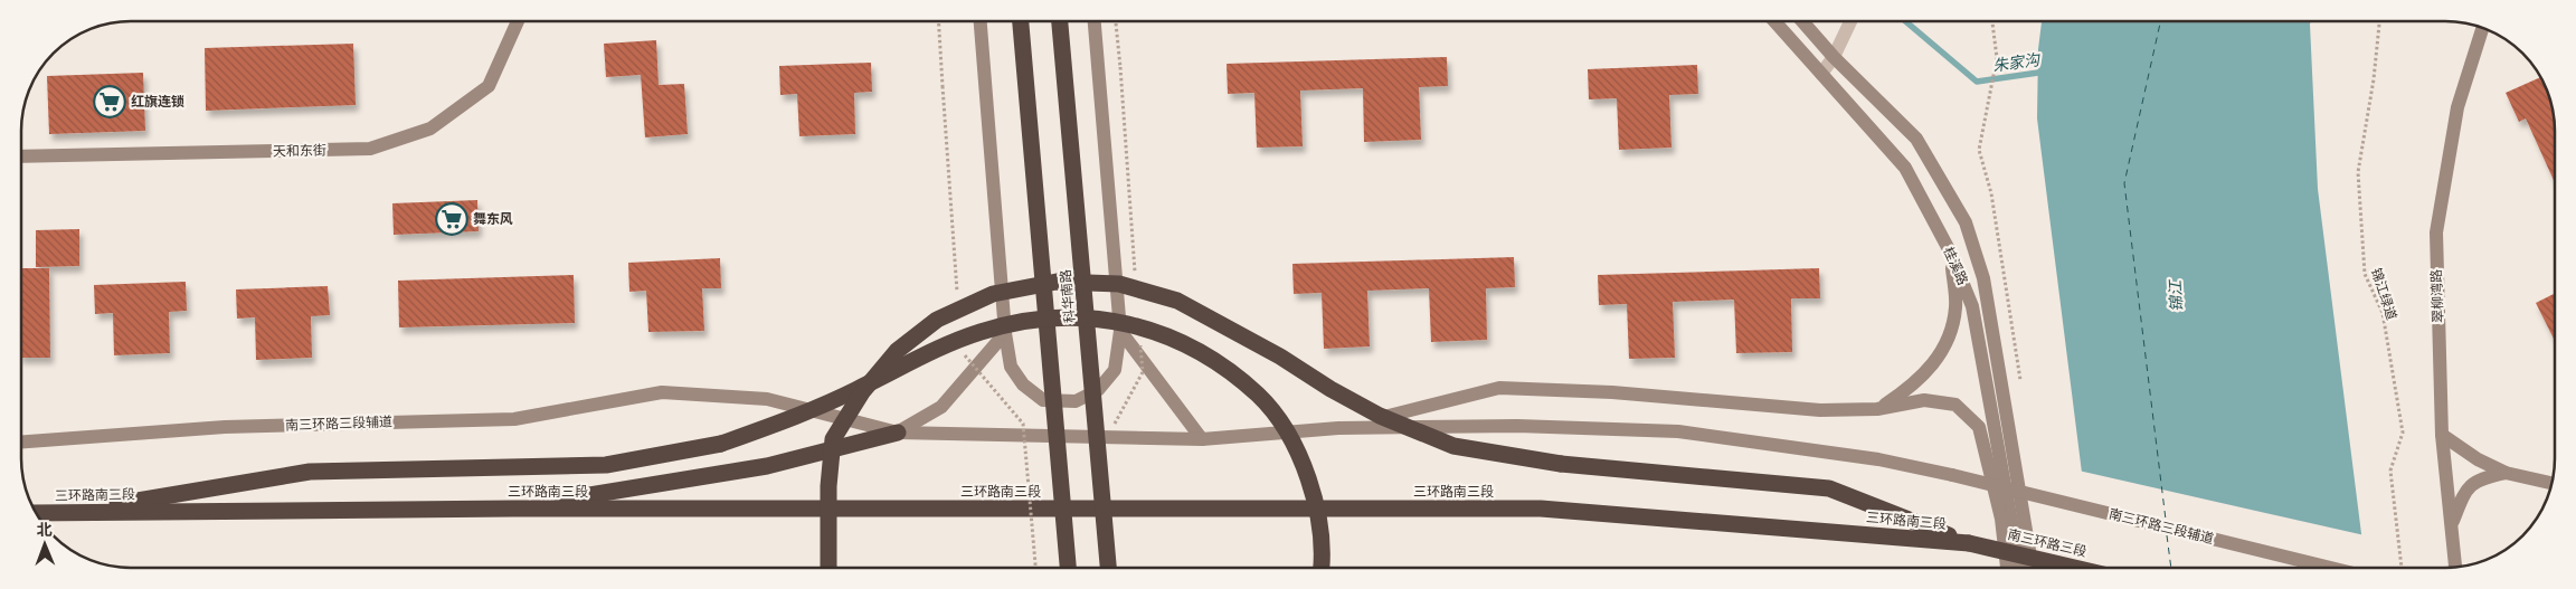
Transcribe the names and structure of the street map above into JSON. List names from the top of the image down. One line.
{"streets":{"highway":["科华南路","三环路南三段","南三环路三段"],"street":["天和东街","桂溪路","翠柳湾路","南三环路三段辅道"],"path":["锦江绿道"]},"crossings":[["三环路南三段","南三环路三段"]],"water":["朱家沟","锦江"],"places":{"supermarket":["红旗连锁","舞东风"]},"north":"top"}
